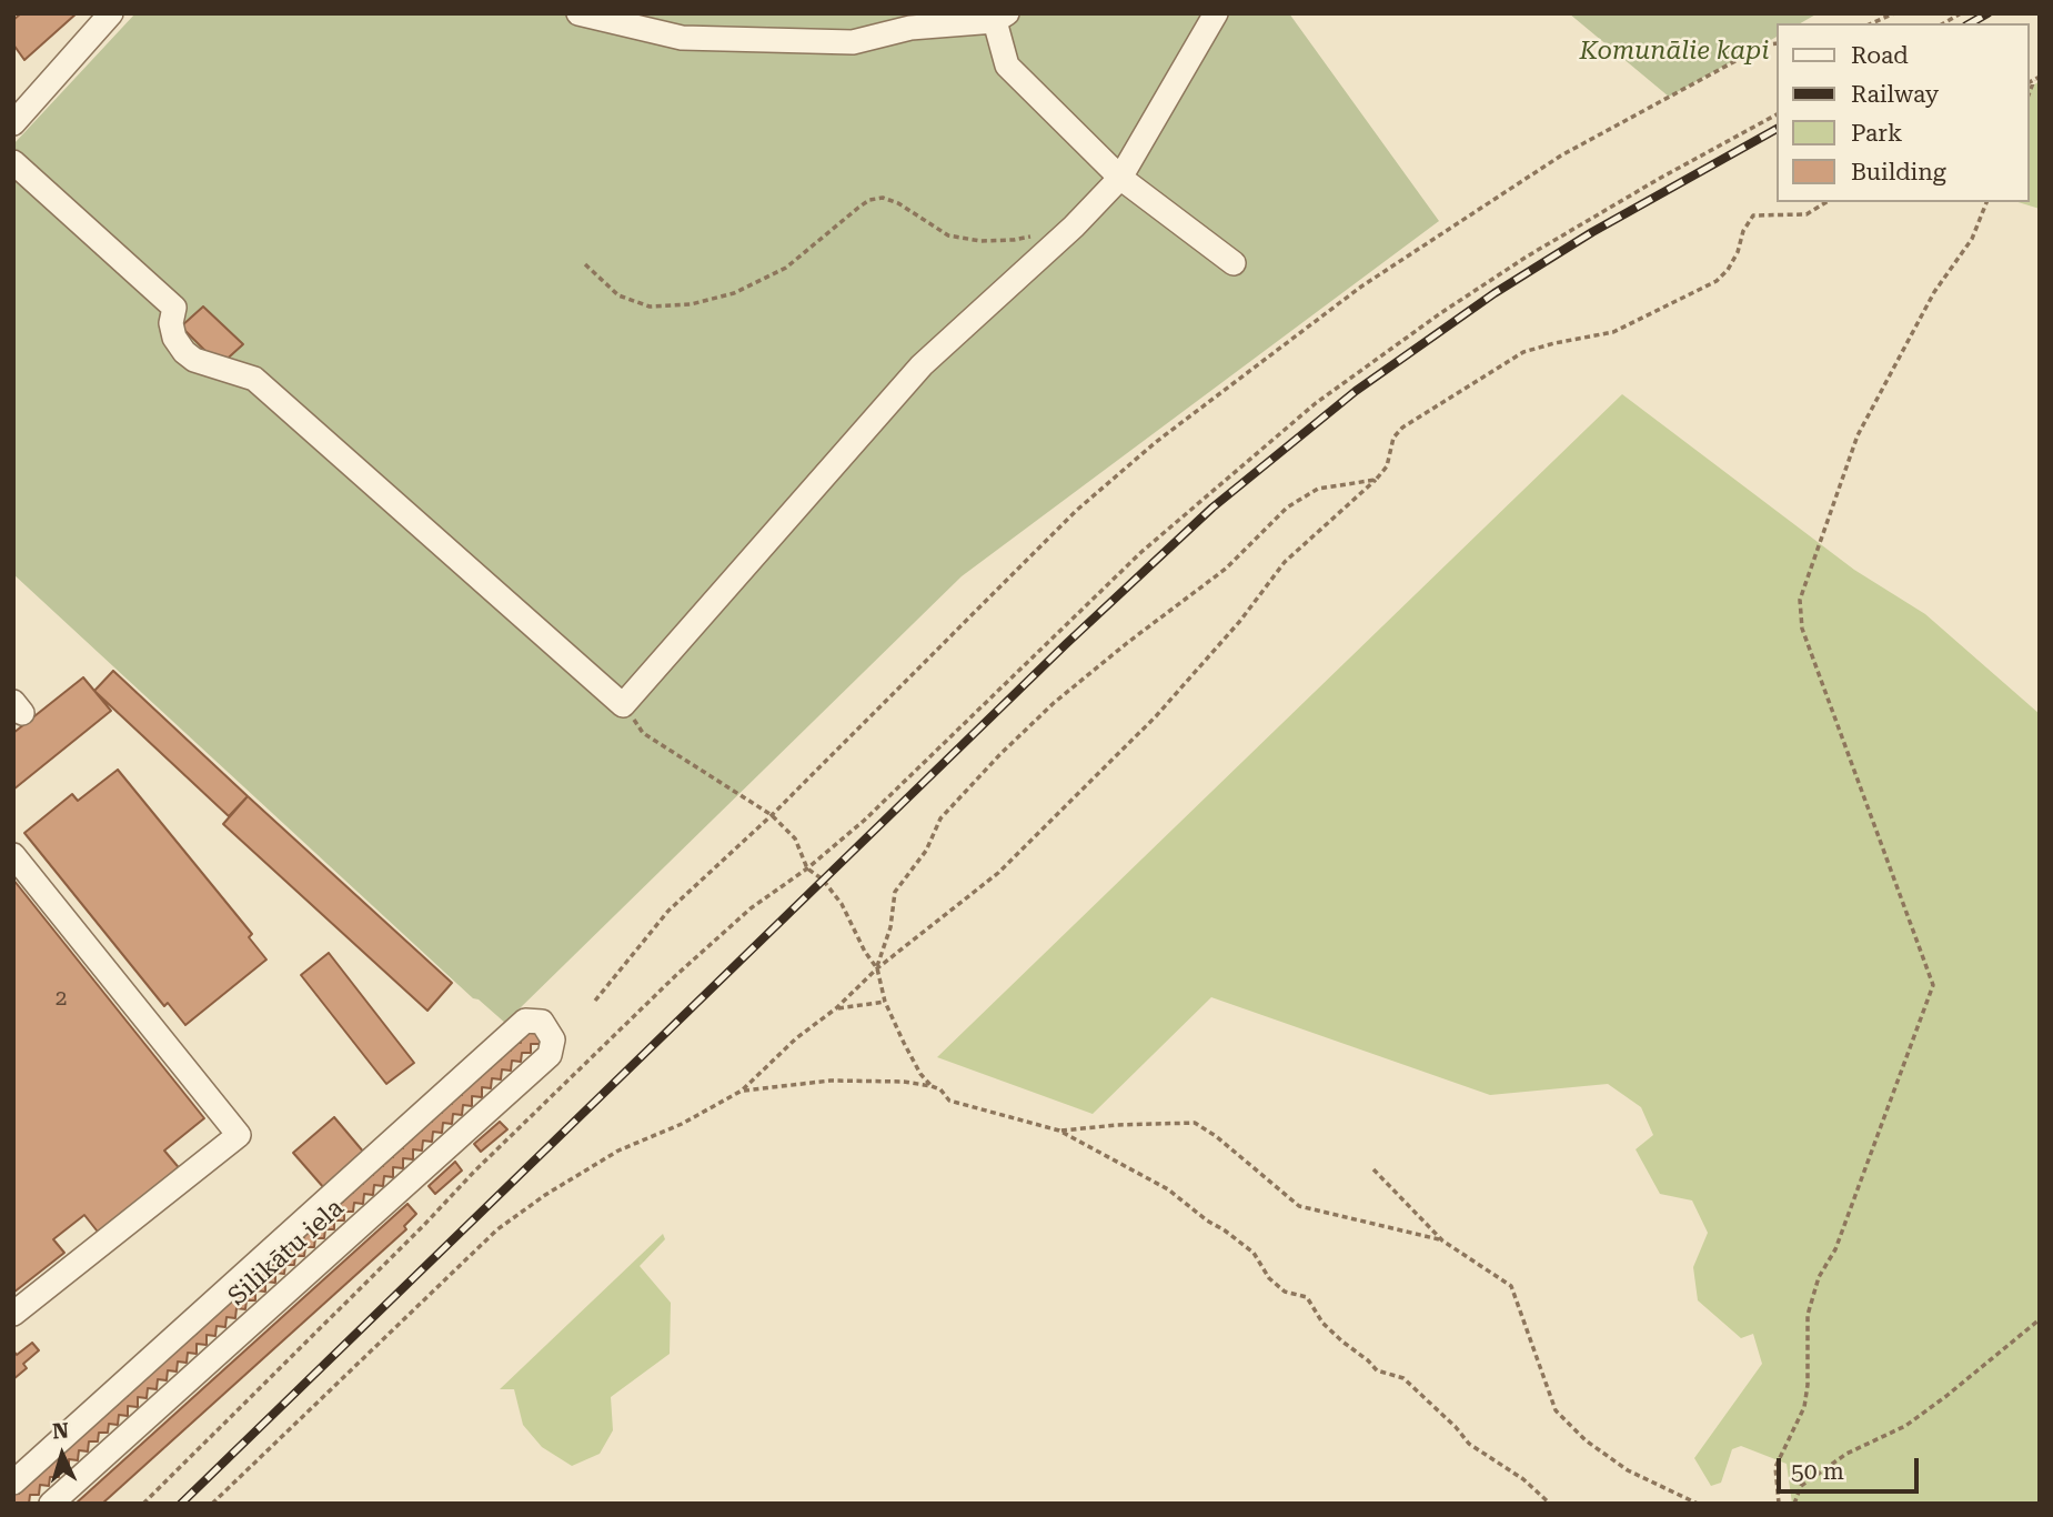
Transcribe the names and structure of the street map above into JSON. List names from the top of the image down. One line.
{"streets":{"lane":["Silikātu iela"]},"parks":["Komunālie kapi"],"house_numbers":["2"],"legend":["Road","Railway","Park","Building"],"scale_bar":"50 m","north":"top"}
